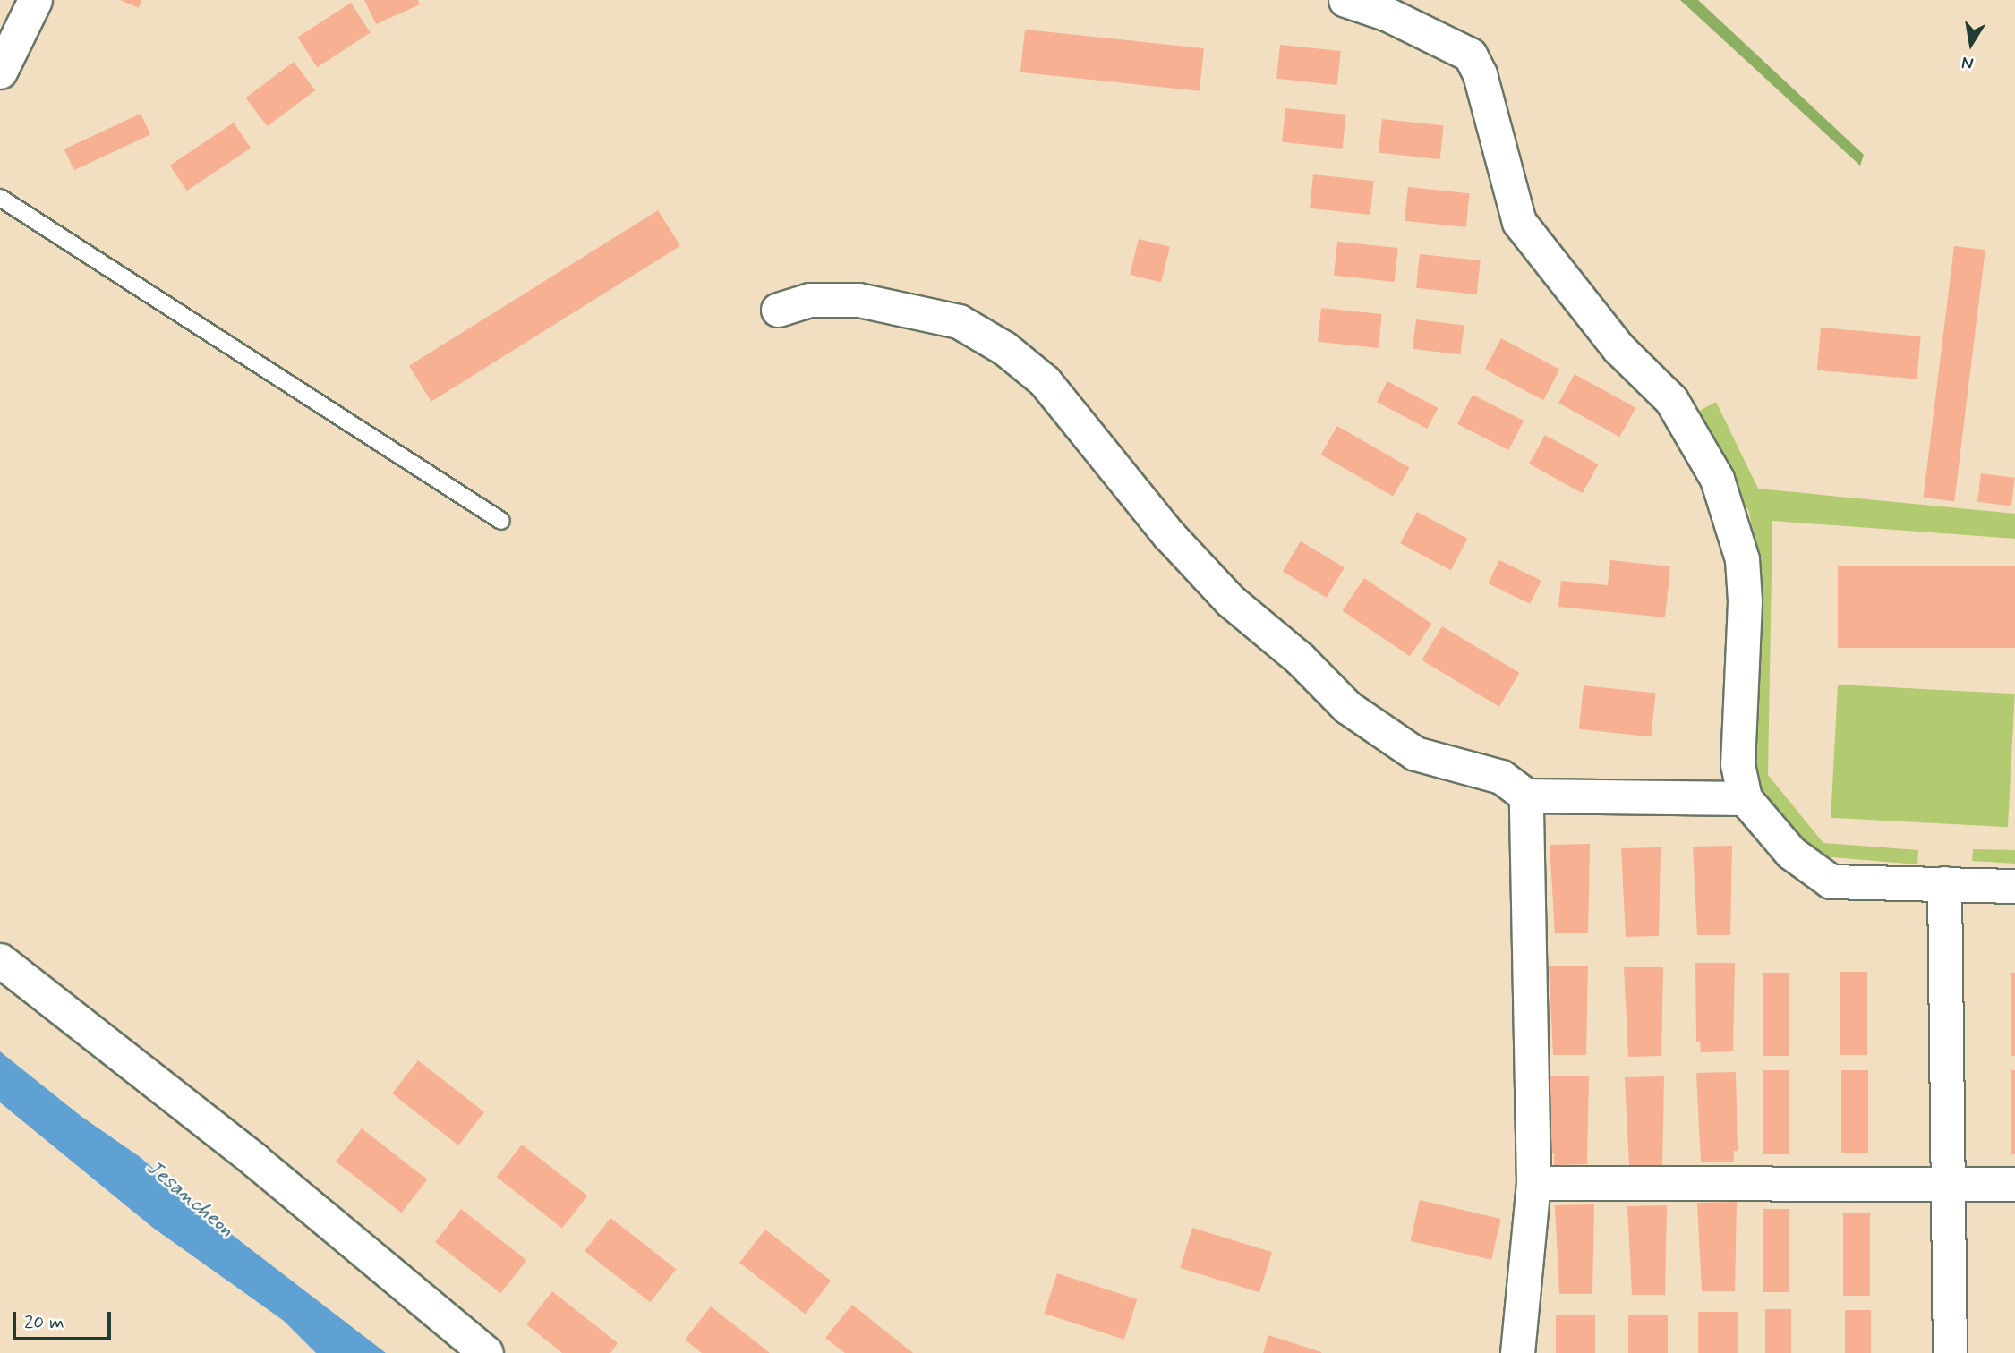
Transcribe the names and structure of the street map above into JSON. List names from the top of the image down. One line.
{"water":["Jesancheon"],"scale_bar":"20 m","north":"bottom"}
